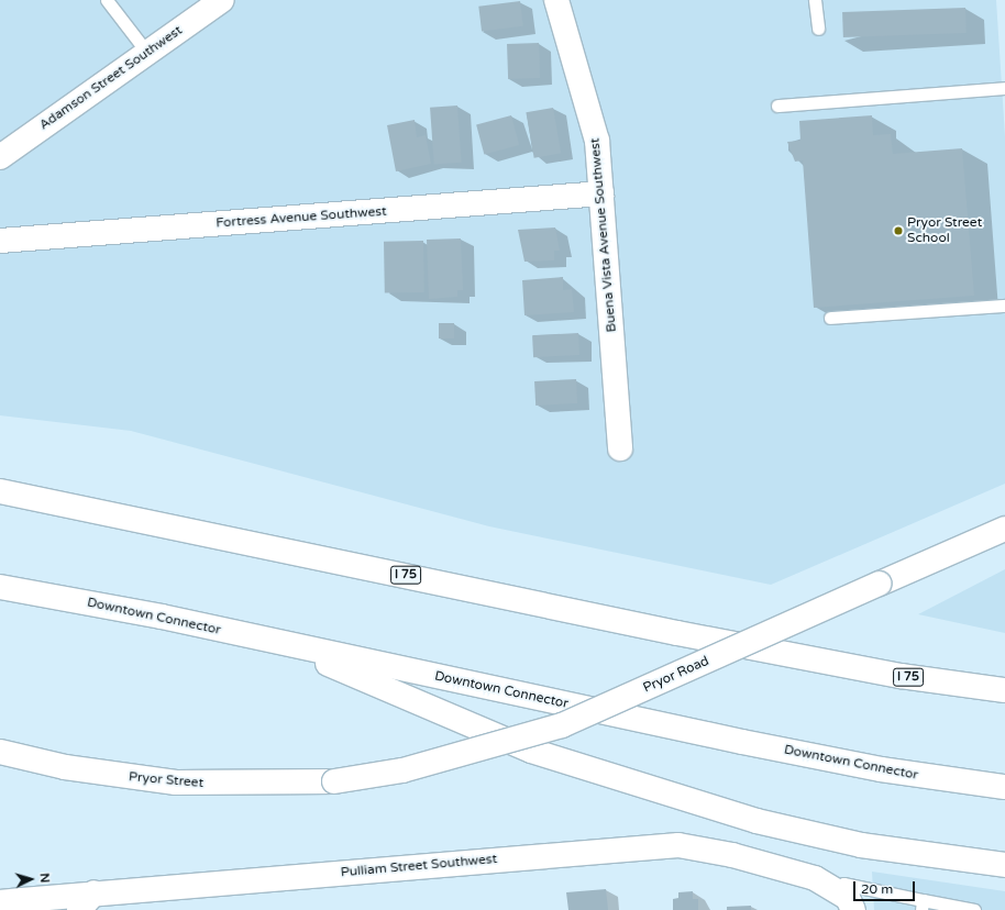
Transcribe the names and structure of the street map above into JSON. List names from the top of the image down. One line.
{"streets":{"main road":["Adamson Street Southwest","Fortress Avenue Southwest","Buena Vista Avenue Southwest","I 75","Downtown Connector","Pryor Road","Pryor Street","Pulliam Street Southwest"]},"crossings":[["Fortress Avenue Southwest","Buena Vista Avenue Southwest"],["Pryor Road","Pryor Street"]],"places":["Pryor Street School"],"scale_bar":"20 m","north":"right"}
